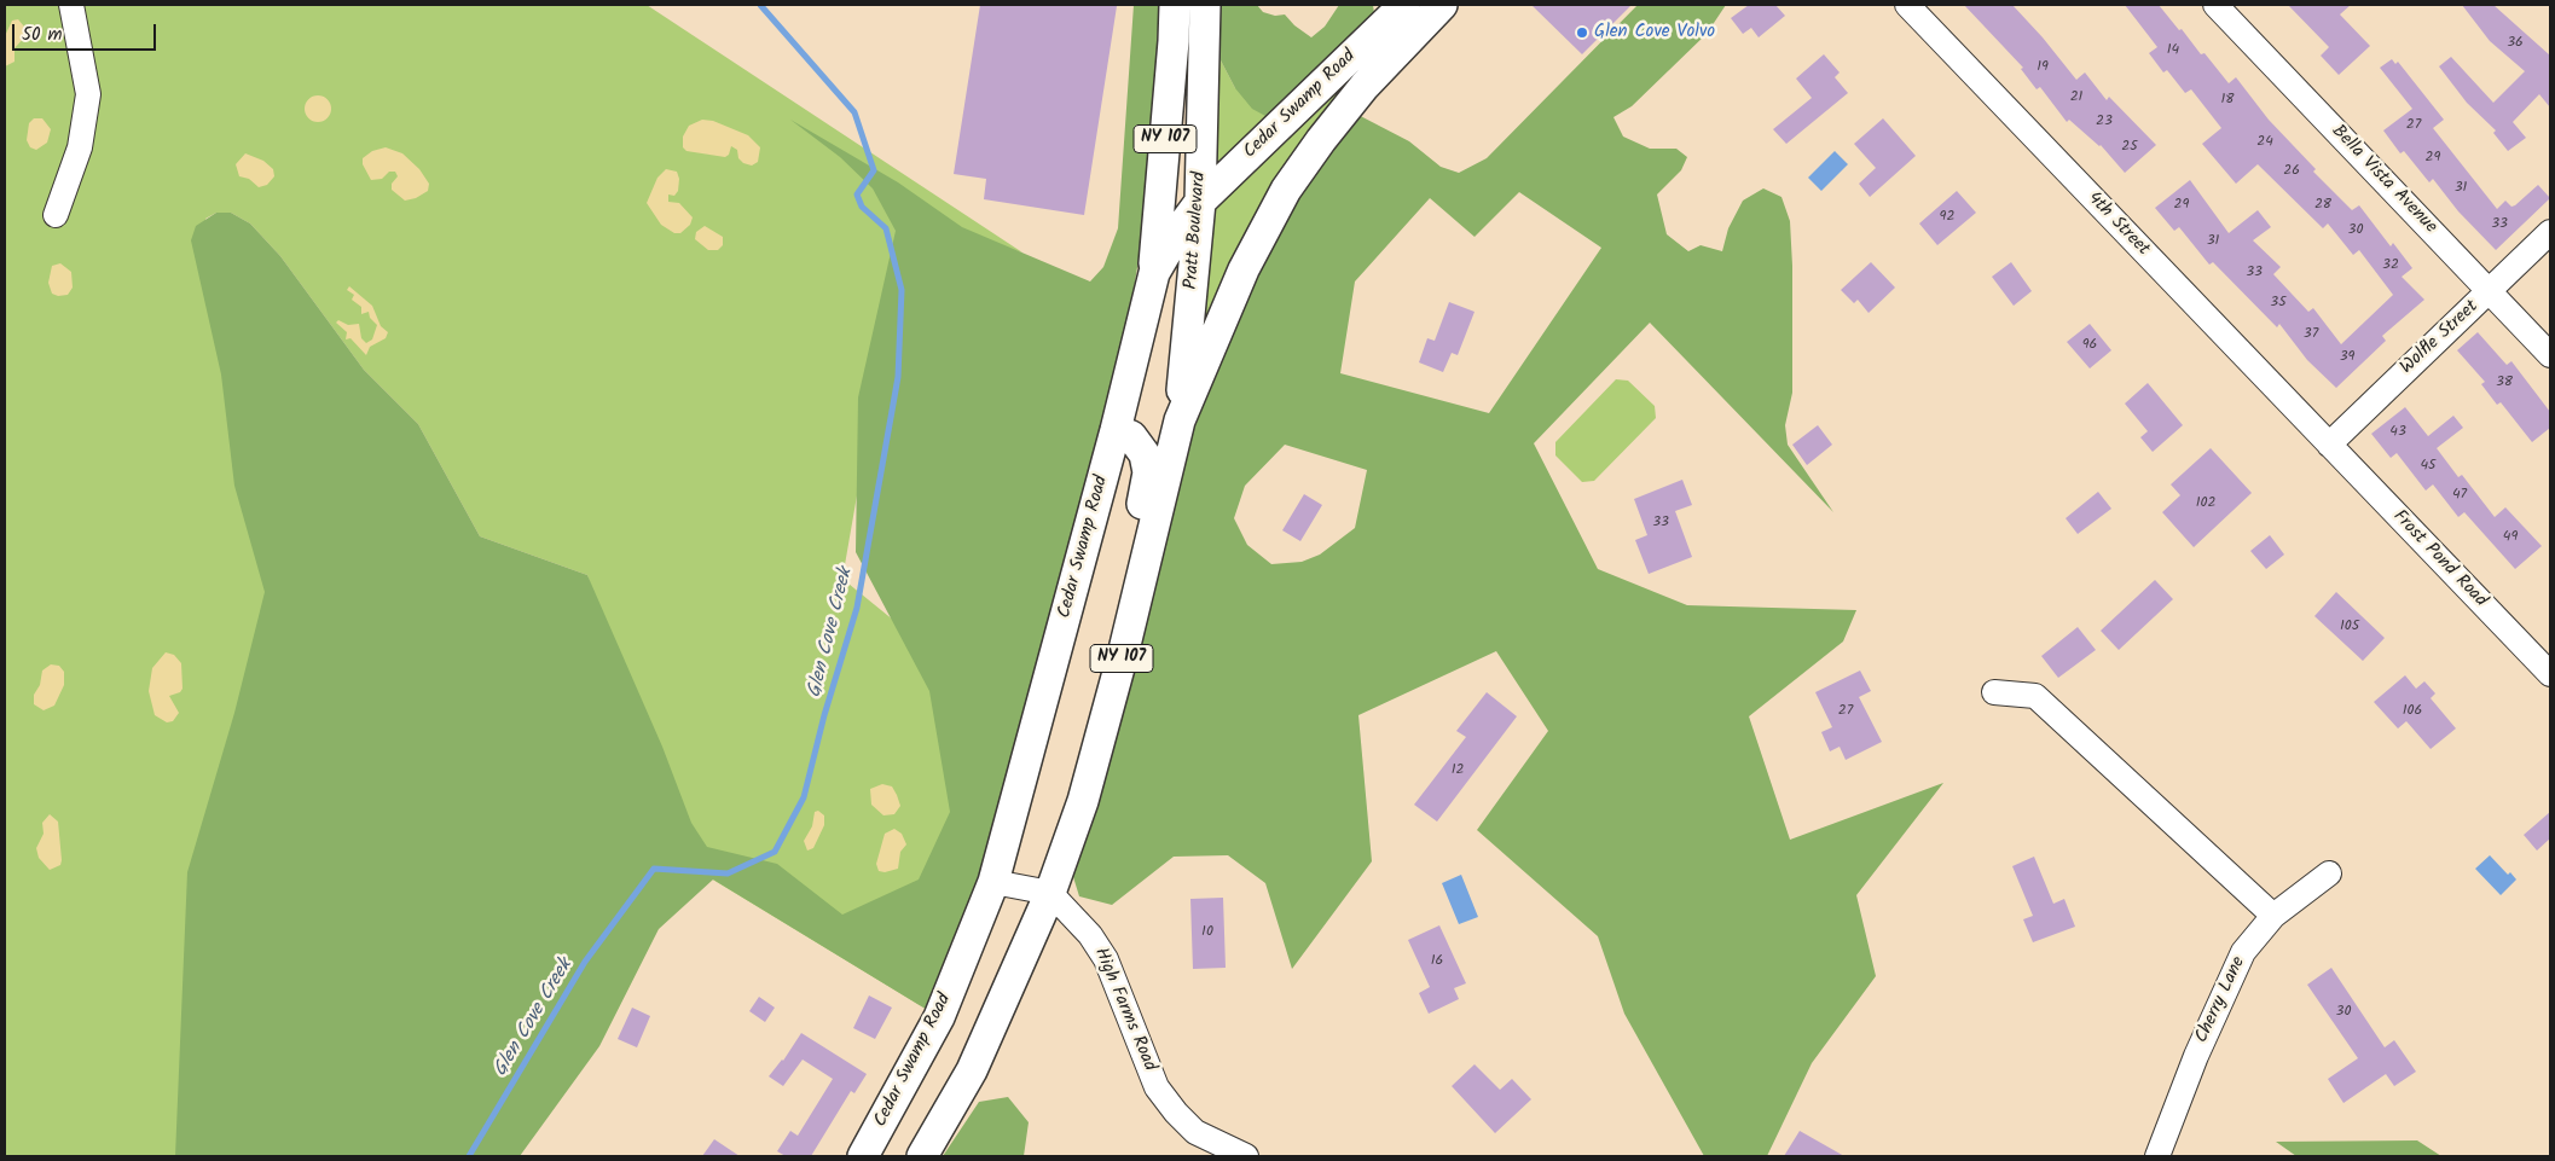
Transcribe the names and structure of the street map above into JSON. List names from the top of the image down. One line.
{"streets":{"main road":["Cedar Swamp Road","NY 107","Pratt Boulevard"],"street":["Bella Vista Avenue","4th Street","Wolfle Street","Frost Pond Road","Cherry Lane","High Farms Road"]},"crossings":[["Cedar Swamp Road","Pratt Boulevard"],["Cedar Swamp Road","High Farms Road"],["Bella Vista Avenue","Wolfle Street"],["4th Street","Wolfle Street"],["4th Street","Frost Pond Road"],["Wolfle Street","Frost Pond Road"]],"water":["Glen Cove Creek"],"places":["Glen Cove Volvo"],"house_numbers":["36","14","19","21","18","23","27","24","25","29","26","31","29","28","92","33","30","31","32","33","35","37","96","39","38","43","45","47","102","33","49","105","27","106","12","10","16","30"],"scale_bar":"50 m"}
